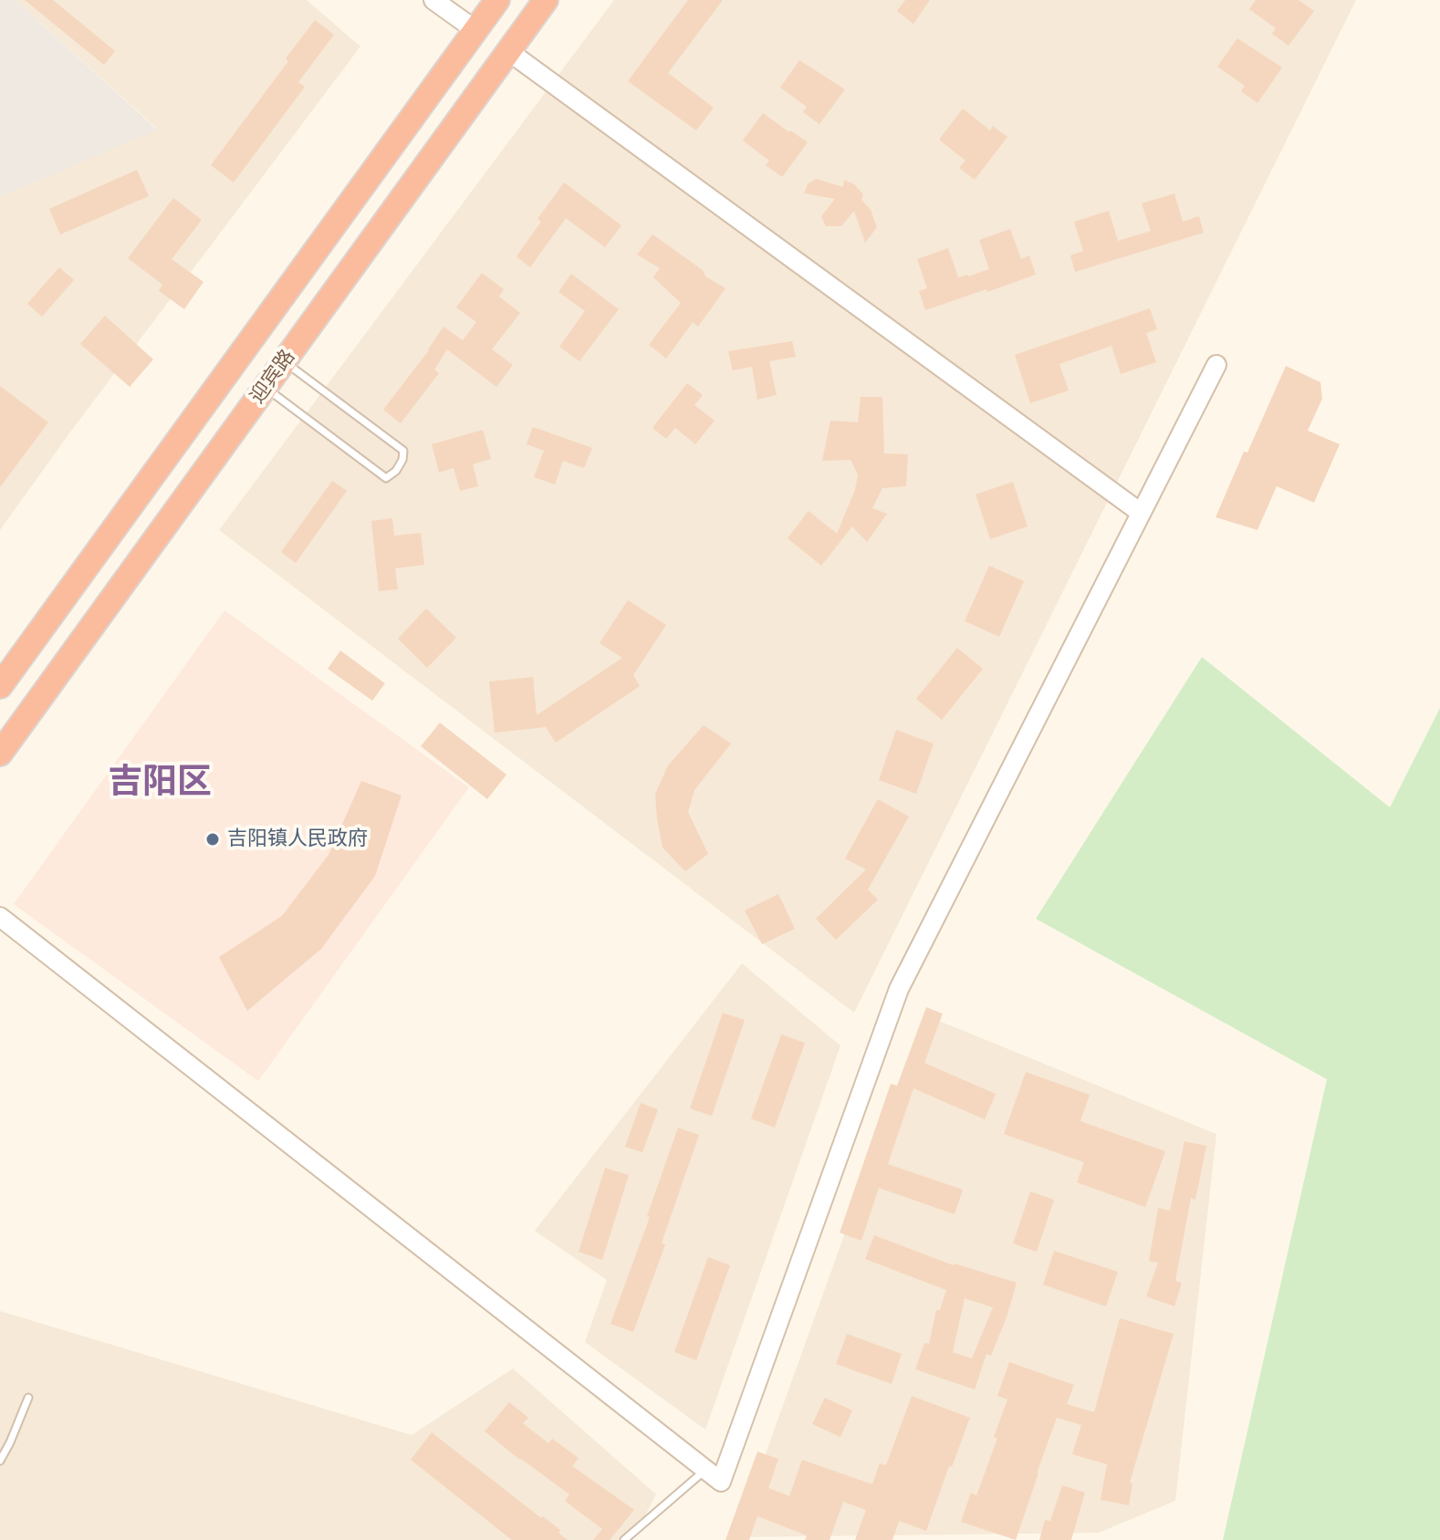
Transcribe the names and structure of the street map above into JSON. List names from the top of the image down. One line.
{"streets":{"highway":["迎宾路"]},"districts":["吉阳区"],"places":["吉阳镇人民政府"]}
